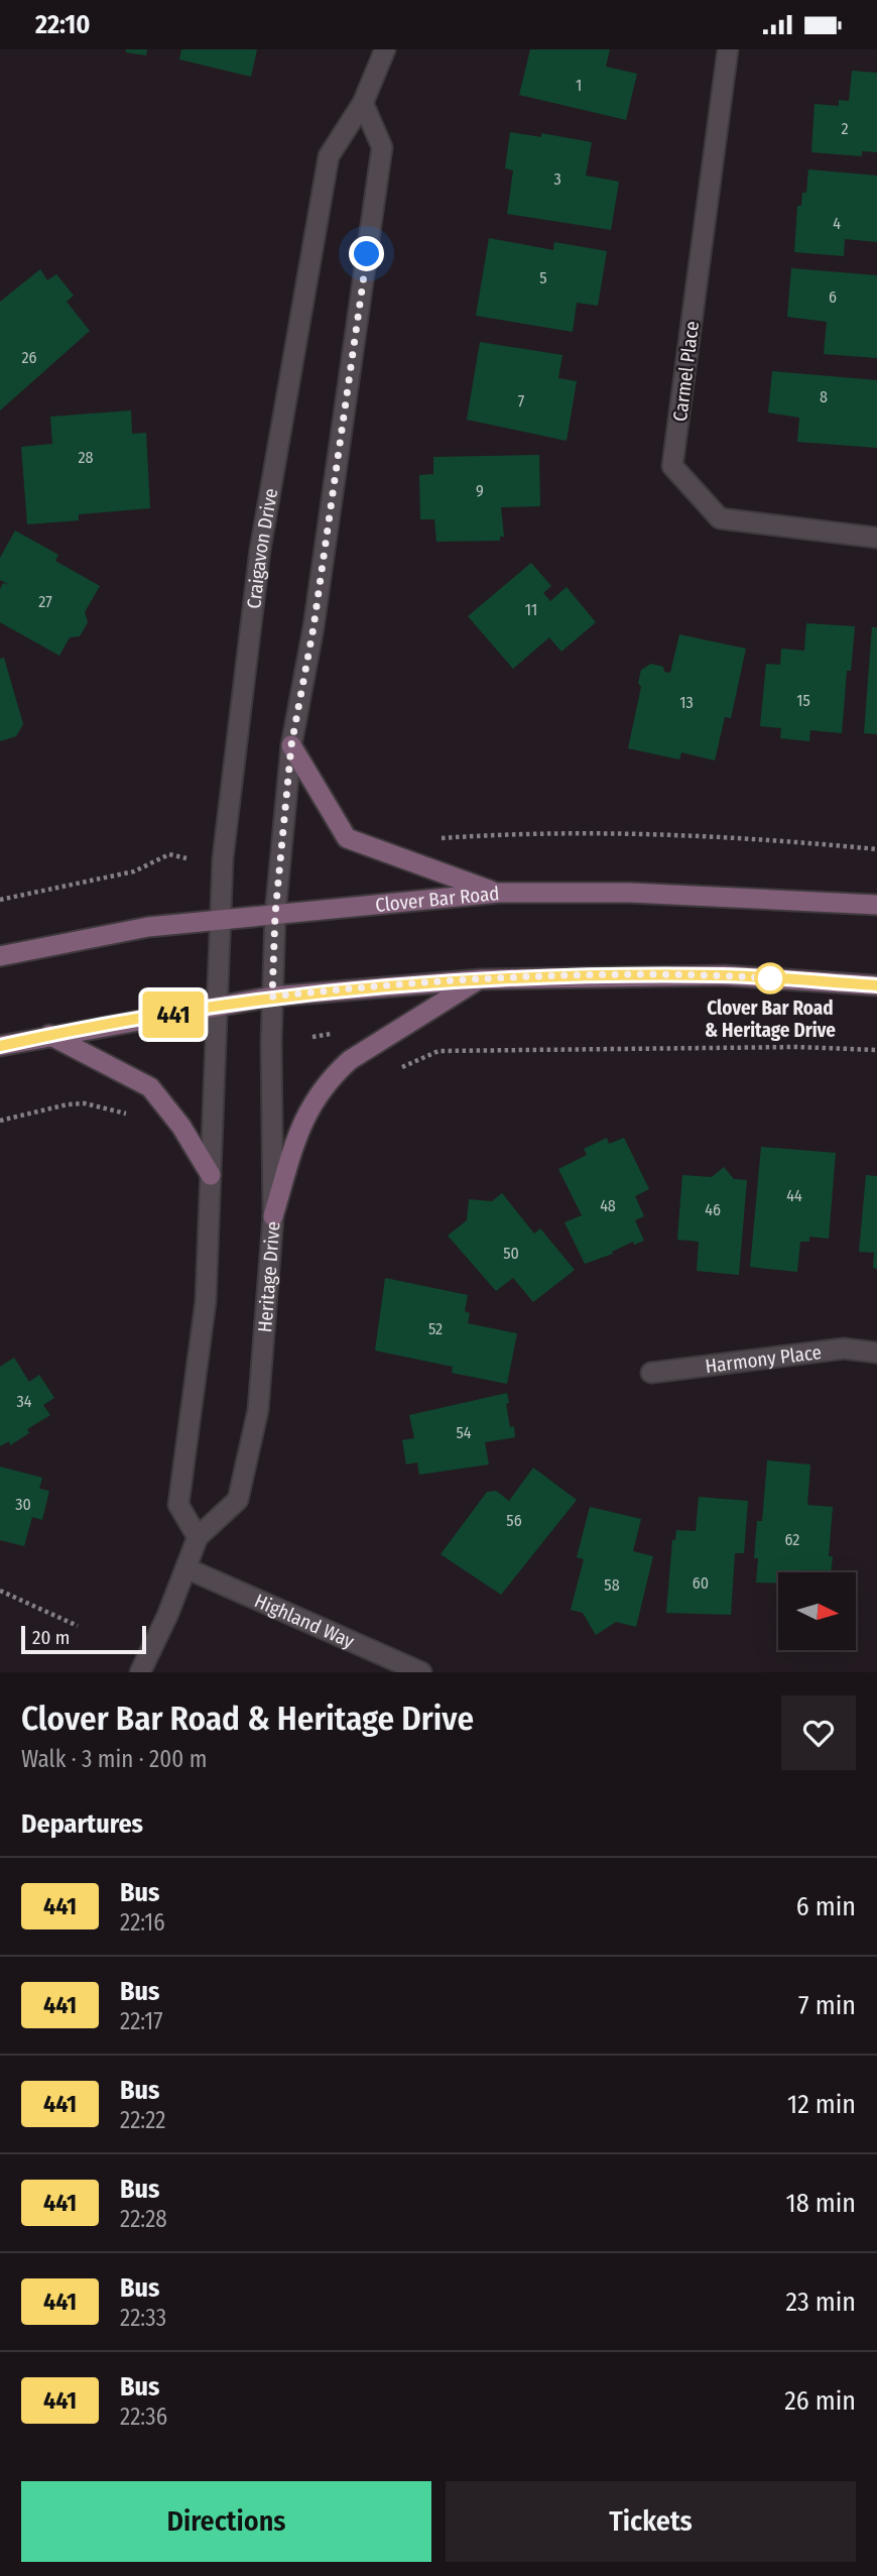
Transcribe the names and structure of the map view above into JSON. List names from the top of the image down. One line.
{"streets":{"main road":["Clover Bar Road"],"street":["Carmel Place","Craigavon Drive","Heritage Drive","Harmony Place","Highland Way"]},"crossings":[["Craigavon Drive","Clover Bar Road"],["Heritage Drive","Highland Way"]],"places":["Clover Bar Road & Heritage Drive"],"lines":["bus line 441"],"house_numbers":["1","2","3","4","5","6","26","8","7","28","9","27","11","15","13","44","48","46","50","52","34","54","30","56","62","60","58"],"scale_bar":"20 m","north":"right","page":{"status":"22:10","on_map":"441","scale":"20 m","heading":[["Clover Bar Road & Heritage Drive","Walk · 3 min · 200 m"],"Departures"],"list":[{"mark":"441","name":"Bus","note":"22:16","value":"6 min"},{"mark":"441","name":"Bus","note":"22:17","value":"7 min"},{"mark":"441","name":"Bus","note":"22:22","value":"12 min"},{"mark":"441","name":"Bus","note":"22:28","value":"18 min"},{"mark":"441","name":"Bus","note":"22:33","value":"23 min"},{"mark":"441","name":"Bus","note":"22:36","value":"26 min"}],"buttons":["Directions","Tickets"]}}
